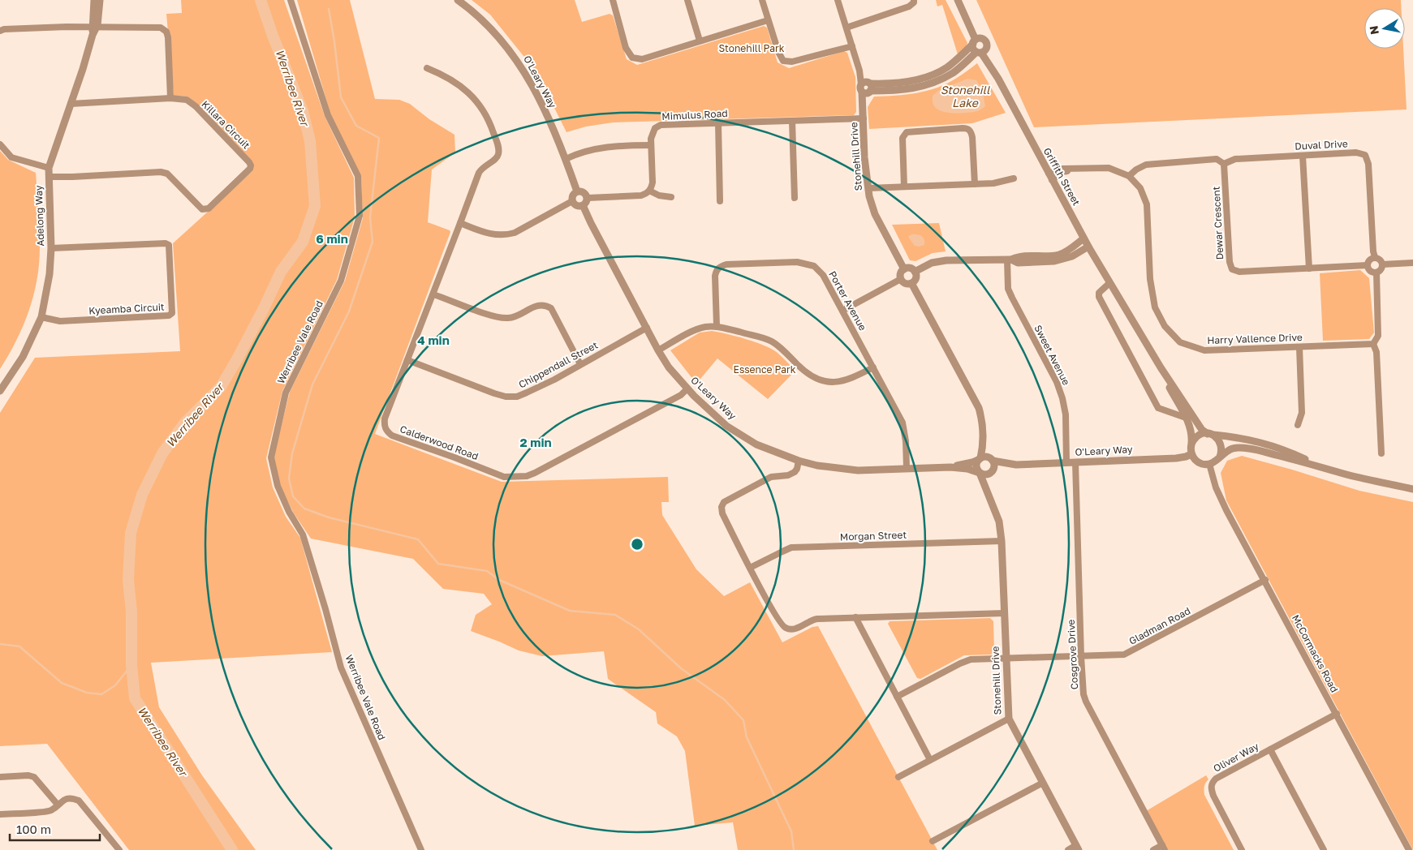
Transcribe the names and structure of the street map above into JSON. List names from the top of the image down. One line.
{"streets":{"street":["O'Leary Way","Mimulus Road","Killara Circuit","Duval Drive","Stonehill Drive","Griffith Street","Adelong Way","Dewar Crescent","Porter Avenue","Kyeamba Circuit","Harry Vallence Drive","Werribee Vale Road","Sweet Avenue","Chippendall Street","Calderwood Road","Morgan Street","Gladman Road","McCormacks Road","Cosgrove Drive","Oliver Way"]},"crossings":[["O'Leary Way","Griffith Street"],["O'Leary Way","Porter Avenue"],["O'Leary Way","Sweet Avenue"],["O'Leary Way","Chippendall Street"],["O'Leary Way","Calderwood Road"],["O'Leary Way","McCormacks Road"],["O'Leary Way","Cosgrove Drive"],["Mimulus Road","Stonehill Drive"],["Killara Circuit","Adelong Way"],["Duval Drive","Dewar Crescent"],["Stonehill Drive","Morgan Street"],["Stonehill Drive","Gladman Road"],["Griffith Street","Harry Vallence Drive"],["Griffith Street","McCormacks Road"],["Adelong Way","Kyeamba Circuit"],["Chippendall Street","Calderwood Road"],["Gladman Road","McCormacks Road"],["Gladman Road","Cosgrove Drive"],["McCormacks Road","Oliver Way"]],"water":["Werribee River","Stonehill Lake"],"parks":["Stonehill Park","Essence Park"],"scale_bar":"100 m","north":"left","rings":["6 min","4 min","2 min"]}
